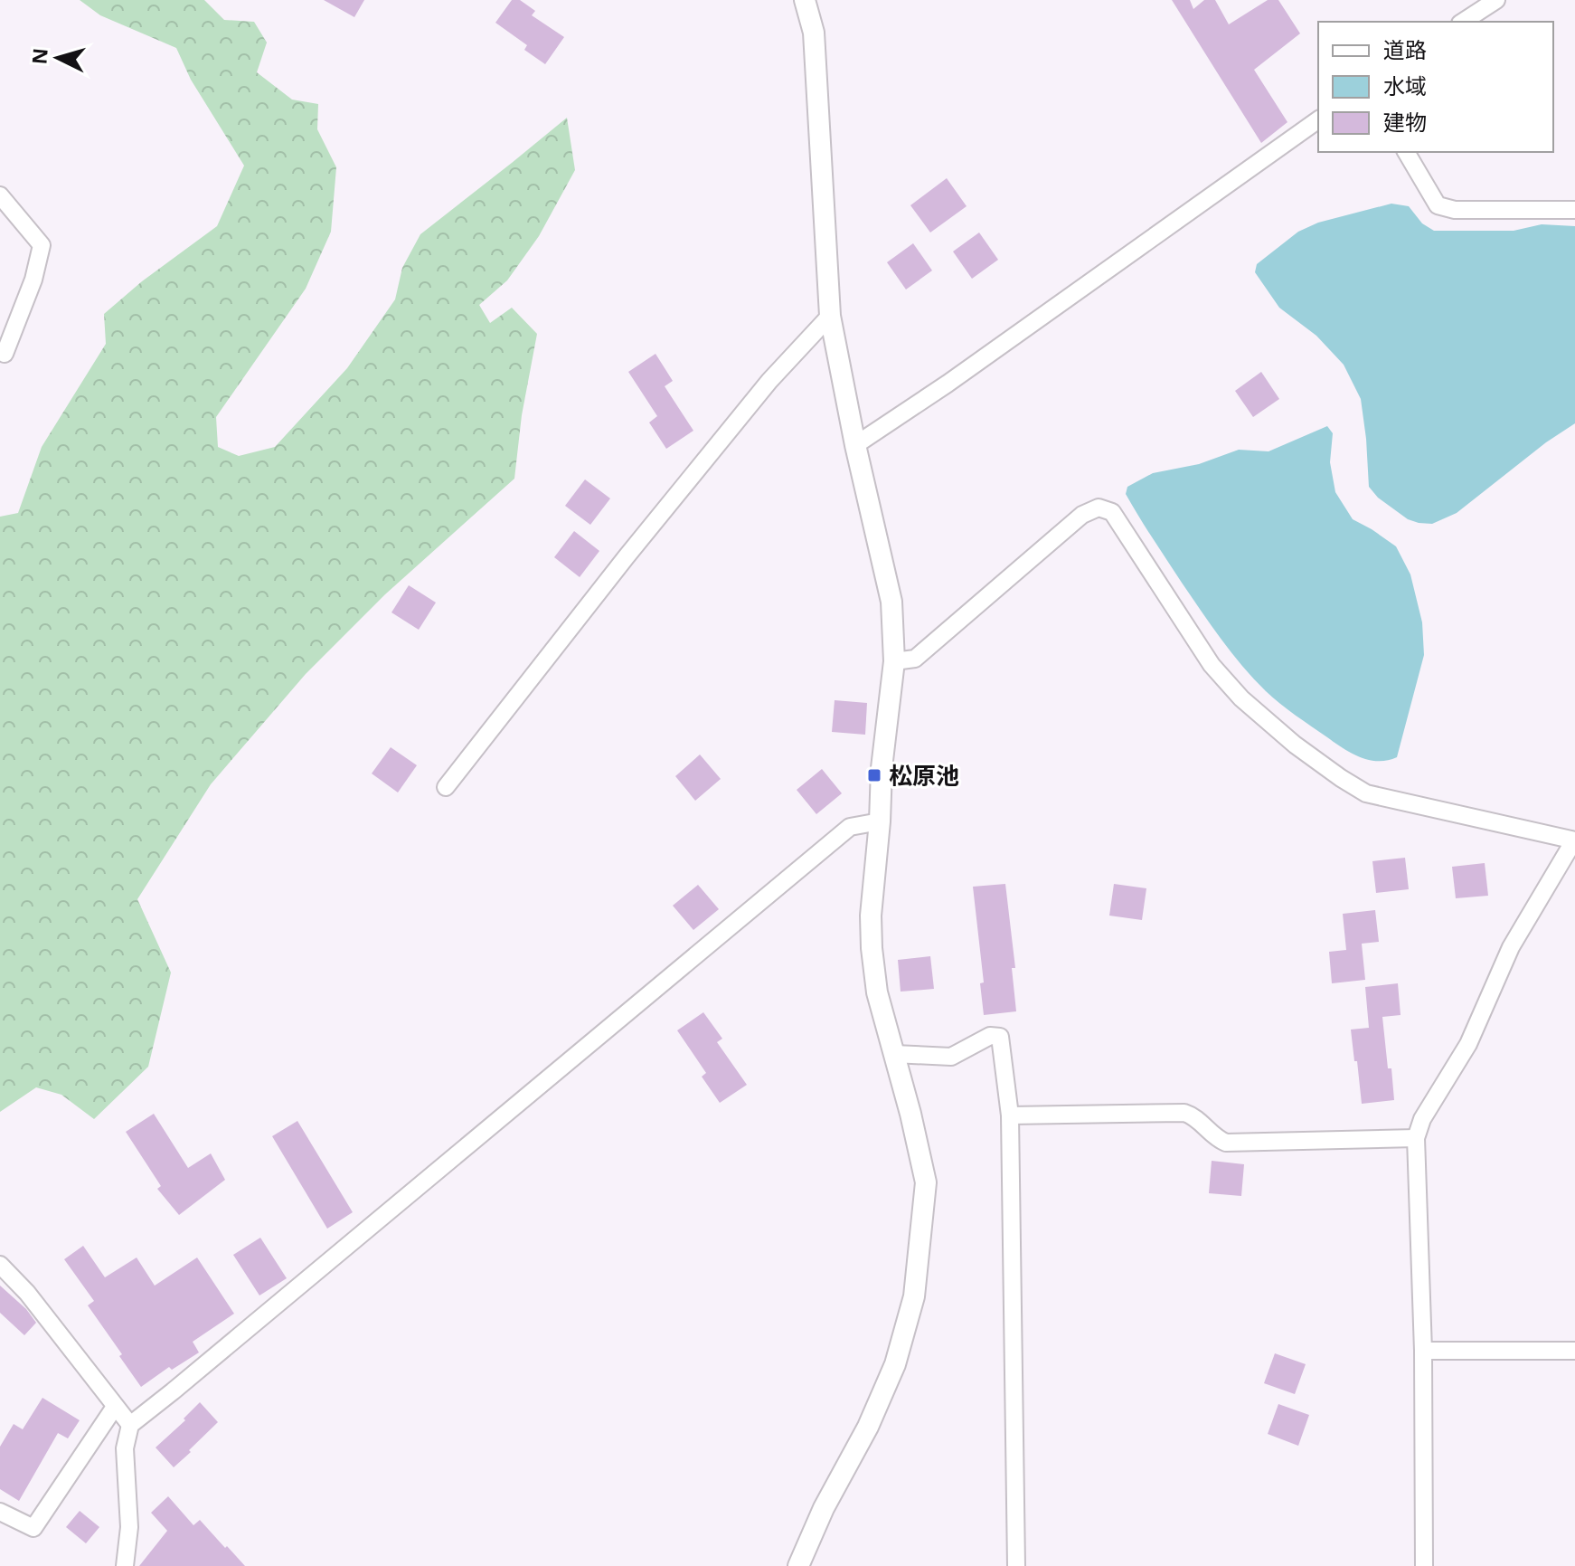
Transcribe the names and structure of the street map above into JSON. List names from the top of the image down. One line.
{"places":{"transit":["松原池"]},"legend":["道路","水域","建物"],"north":"left"}
